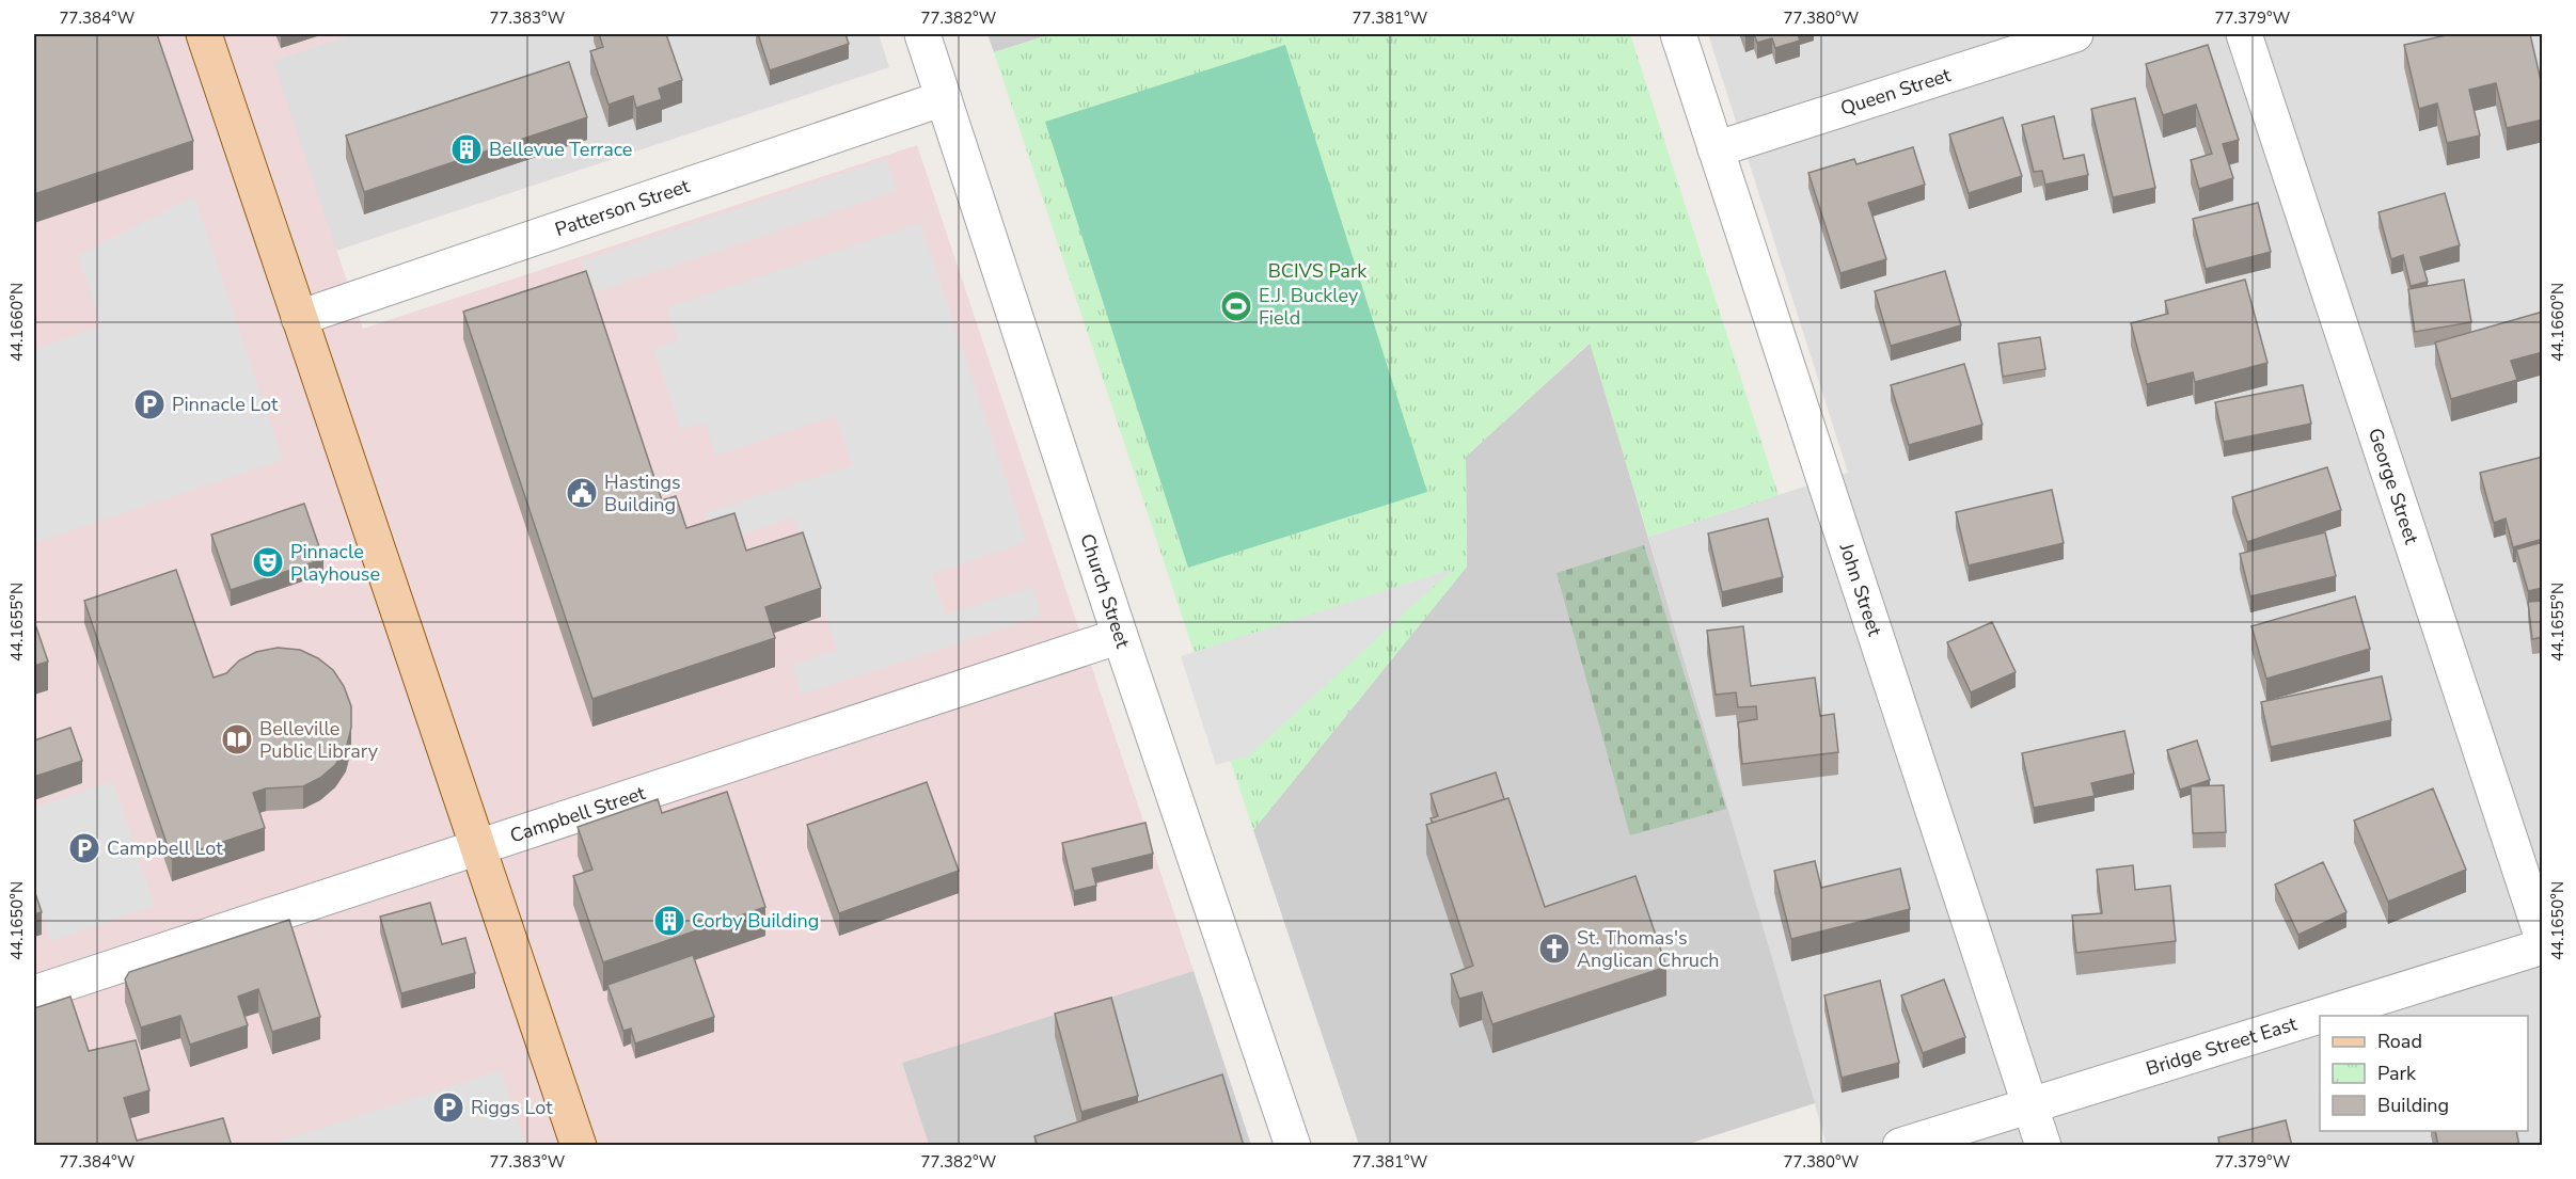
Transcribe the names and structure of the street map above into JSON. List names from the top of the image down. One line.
{"streets":{"street":["Queen Street","Patterson Street","George Street","Church Street","John Street","Campbell Street","Bridge Street East"]},"crossings":[["Queen Street","John Street"],["Patterson Street","Church Street"],["Church Street","Campbell Street"],["John Street","Bridge Street East"]],"parks":["BCIVS Park"],"places":{"building":["Bellevue Terrace","Corby Building"],"sports":["E.J. Buckley Field"],"parking":["Pinnacle Lot","Campbell Lot","Riggs Lot"],"public building":["Hastings Building"],"theatre":["Pinnacle Playhouse"],"library":["Belleville Public Library"],"church":["St. Thomas's Anglican Chruch"]},"legend":["Road","Park","Building"],"coordinates":["77.384°W","77.383°W","77.382°W","77.381°W","77.380°W","77.379°W","44.1660°N","44.1655°N","44.1650°N"]}
